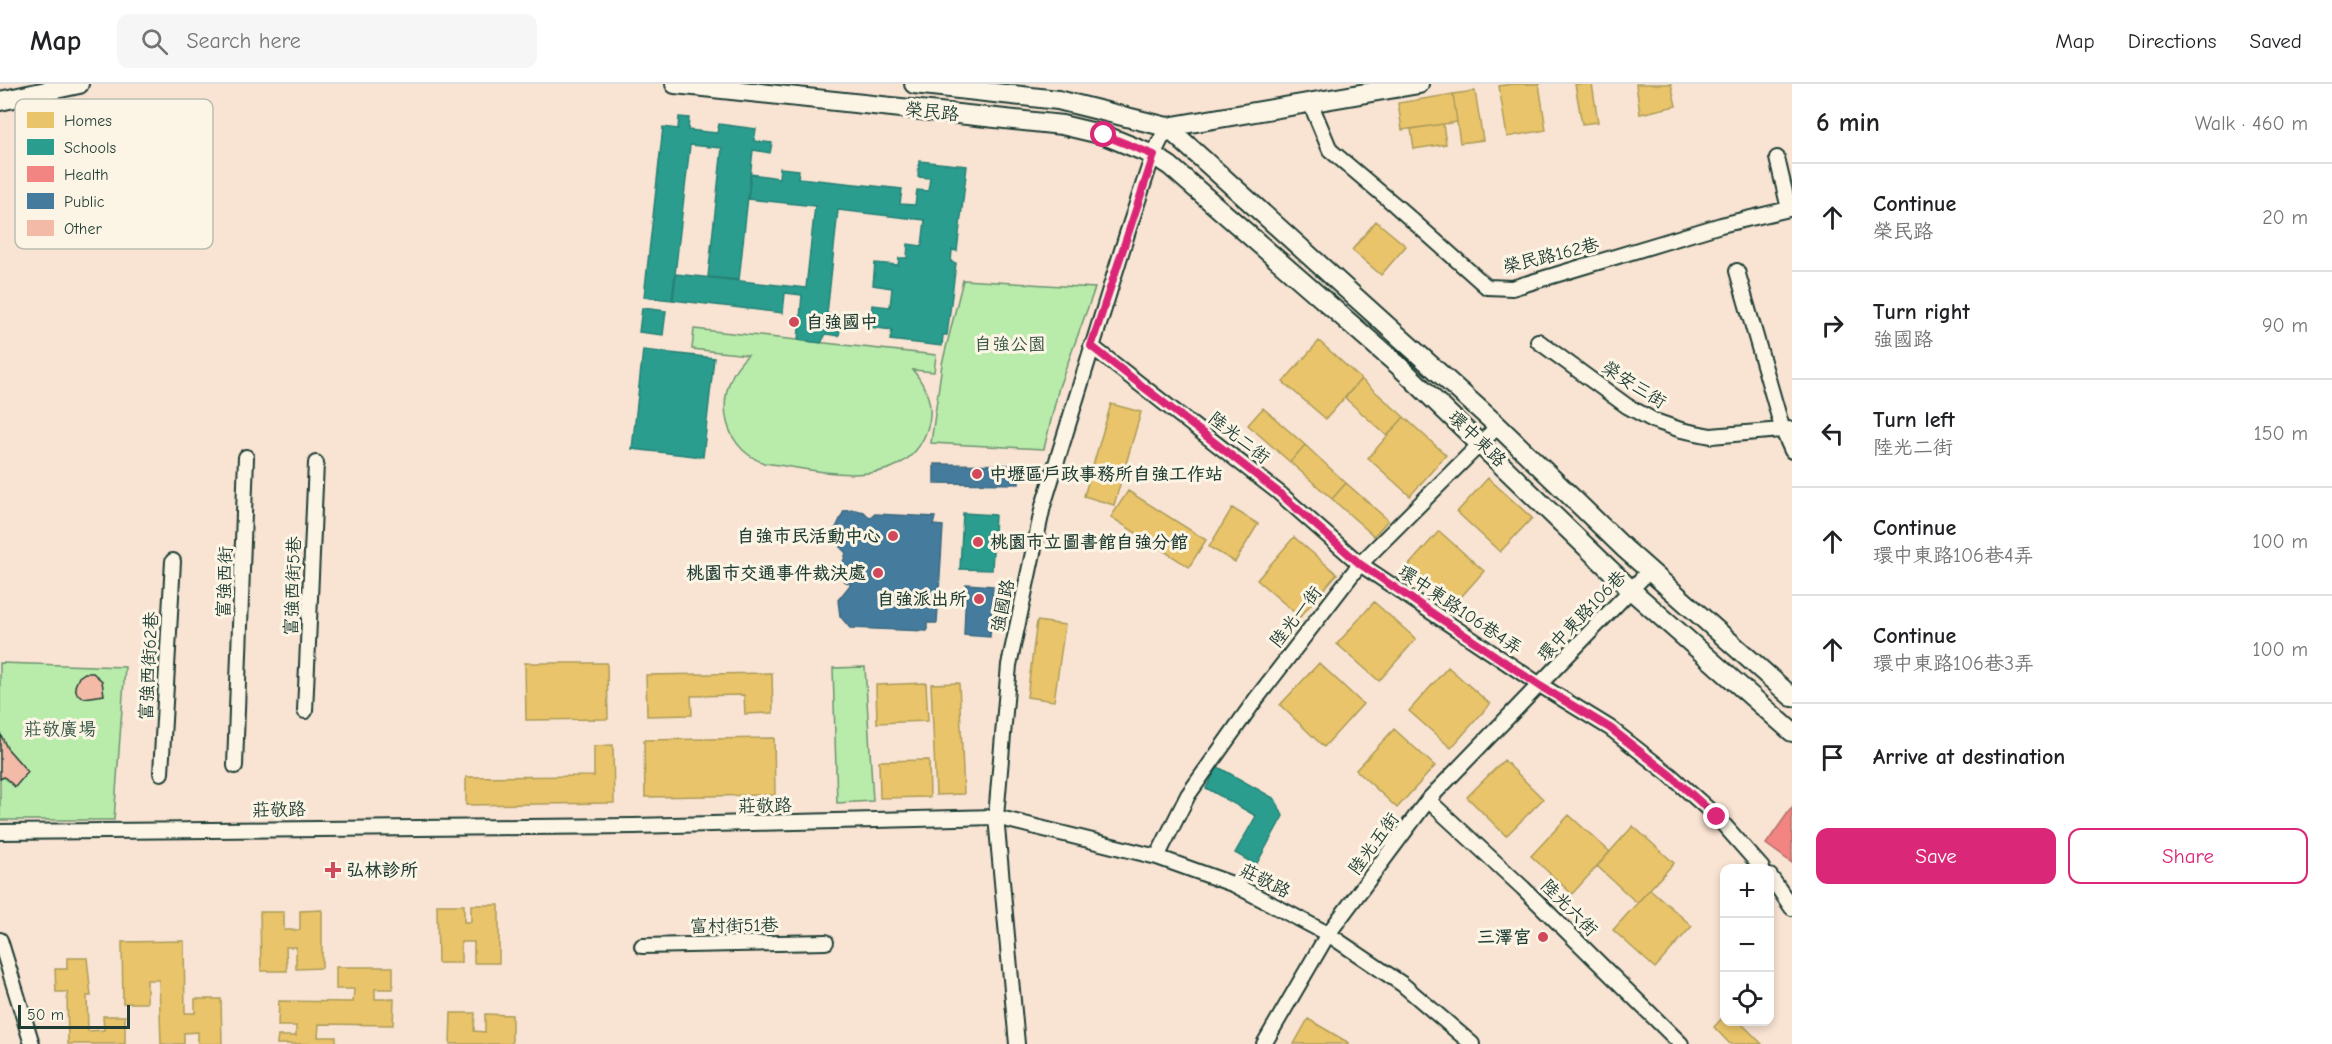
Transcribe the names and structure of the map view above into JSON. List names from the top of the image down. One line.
{"streets":{"street":["榮民路","榮民路162巷","榮安三街","陸光二街","環中東路","富強西街","富強西街5巷","強國路","環中東路106巷4弄","環中東路106巷","陸光一街","富強西街62巷","莊敬路","陸光五街","陸光六街","富村街51巷"]},"crossings":[["榮民路","榮民路162巷"],["榮民路","環中東路"],["榮民路","強國路"],["陸光二街","強國路"],["陸光二街","環中東路106巷4弄"],["陸光二街","陸光一街"],["環中東路","強國路"],["環中東路","環中東路106巷"],["環中東路","陸光一街"],["強國路","莊敬路"],["環中東路106巷4弄","環中東路106巷"],["環中東路106巷4弄","陸光一街"],["環中東路106巷4弄","陸光五街"],["環中東路106巷","陸光五街"],["陸光一街","莊敬路"],["莊敬路","陸光五街"],["陸光五街","陸光六街"]],"parks":["自強公園","莊敬廣場"],"places":{"other":["自強國中","中壢區戶政事務所自強工作站","自強市民活動中心","桃園市立圖書館自強分館","桃園市交通事件裁決處","自強派出所","三澤宮"],"health":["弘林診所"]},"legend":["Homes","Schools","Health","Public","Other"],"scale_bar":"50 m","page":{"header":"Map","search":"Search here","nav":["Map","Directions","Saved"],"heading":["6 min","Walk · 460 m"],"list":[["Continue","榮民路","20 m"],["Turn right","強國路","90 m"],["Turn left","陸光二街","150 m"],["Continue","環中東路106巷4弄","100 m"],["Continue","環中東路106巷3弄","100 m"],"Arrive at destination"],"buttons":["Save","Share"],"map_buttons":["+","−"],"scale":"50 m"}}
